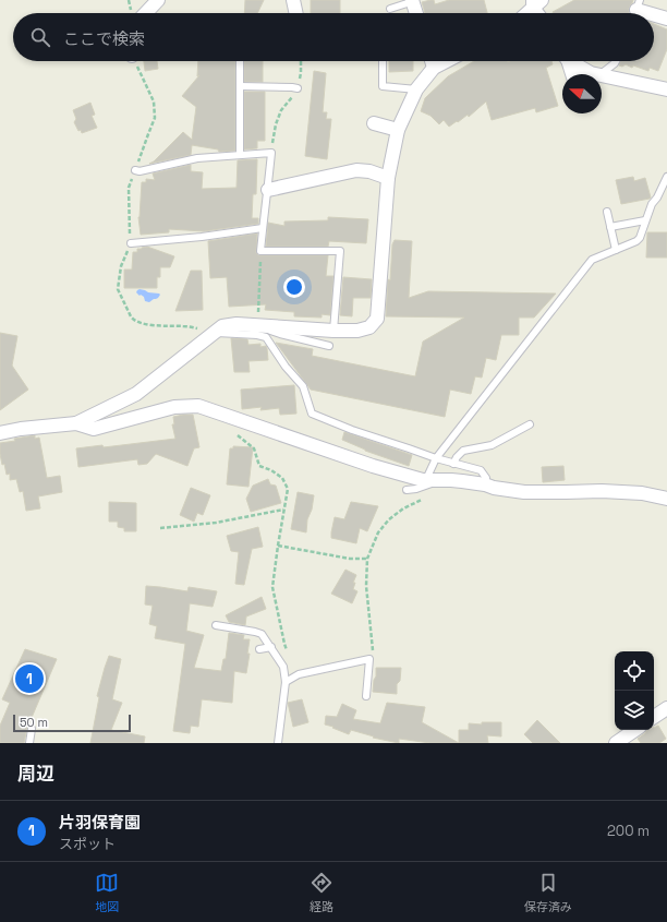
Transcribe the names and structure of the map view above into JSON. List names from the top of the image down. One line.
{"scale_bar":"50 m","north":"left","page":{"search":"ここで検索","pins":"1","scale":"50 m","heading":"周辺","list":[{"mark":"1","name":"片羽保育園","note":"スポット","value":"200 m"}],"nav":["地図","経路","保存済み"]}}
